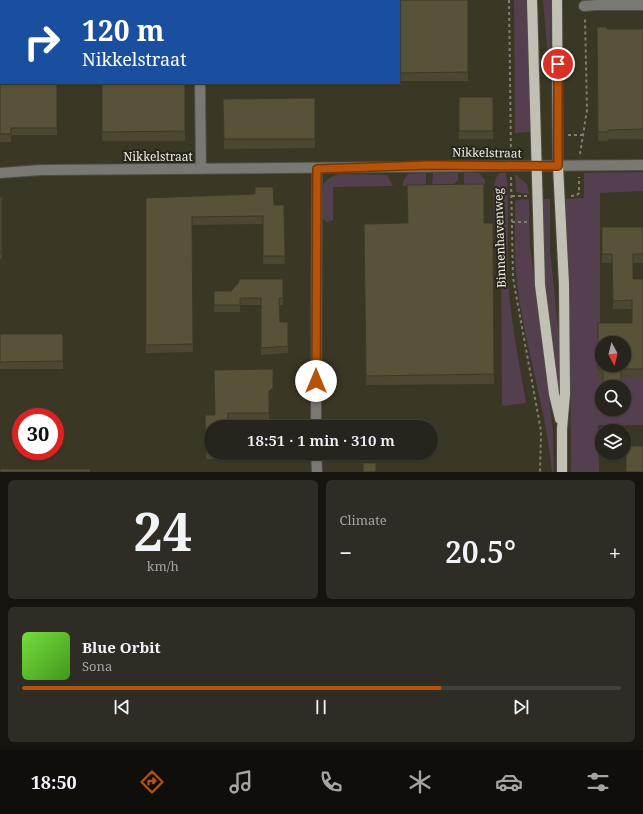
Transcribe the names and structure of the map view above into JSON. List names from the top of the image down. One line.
{"streets":{"street":["Nikkelstraat"],"path":["Binnenhavenweg"]},"crossings":[["Nikkelstraat","Binnenhavenweg"]],"north":"bottom","page":{"turn":["120 m","Nikkelstraat"],"limit":"30","trip":"18:51 · 1 min · 310 m","tile":[["24","km/h"],"Climate"],"heat":["−","20.5°","+"],"song":["Blue Orbit","Sona"],"tabs":"18:50"}}
